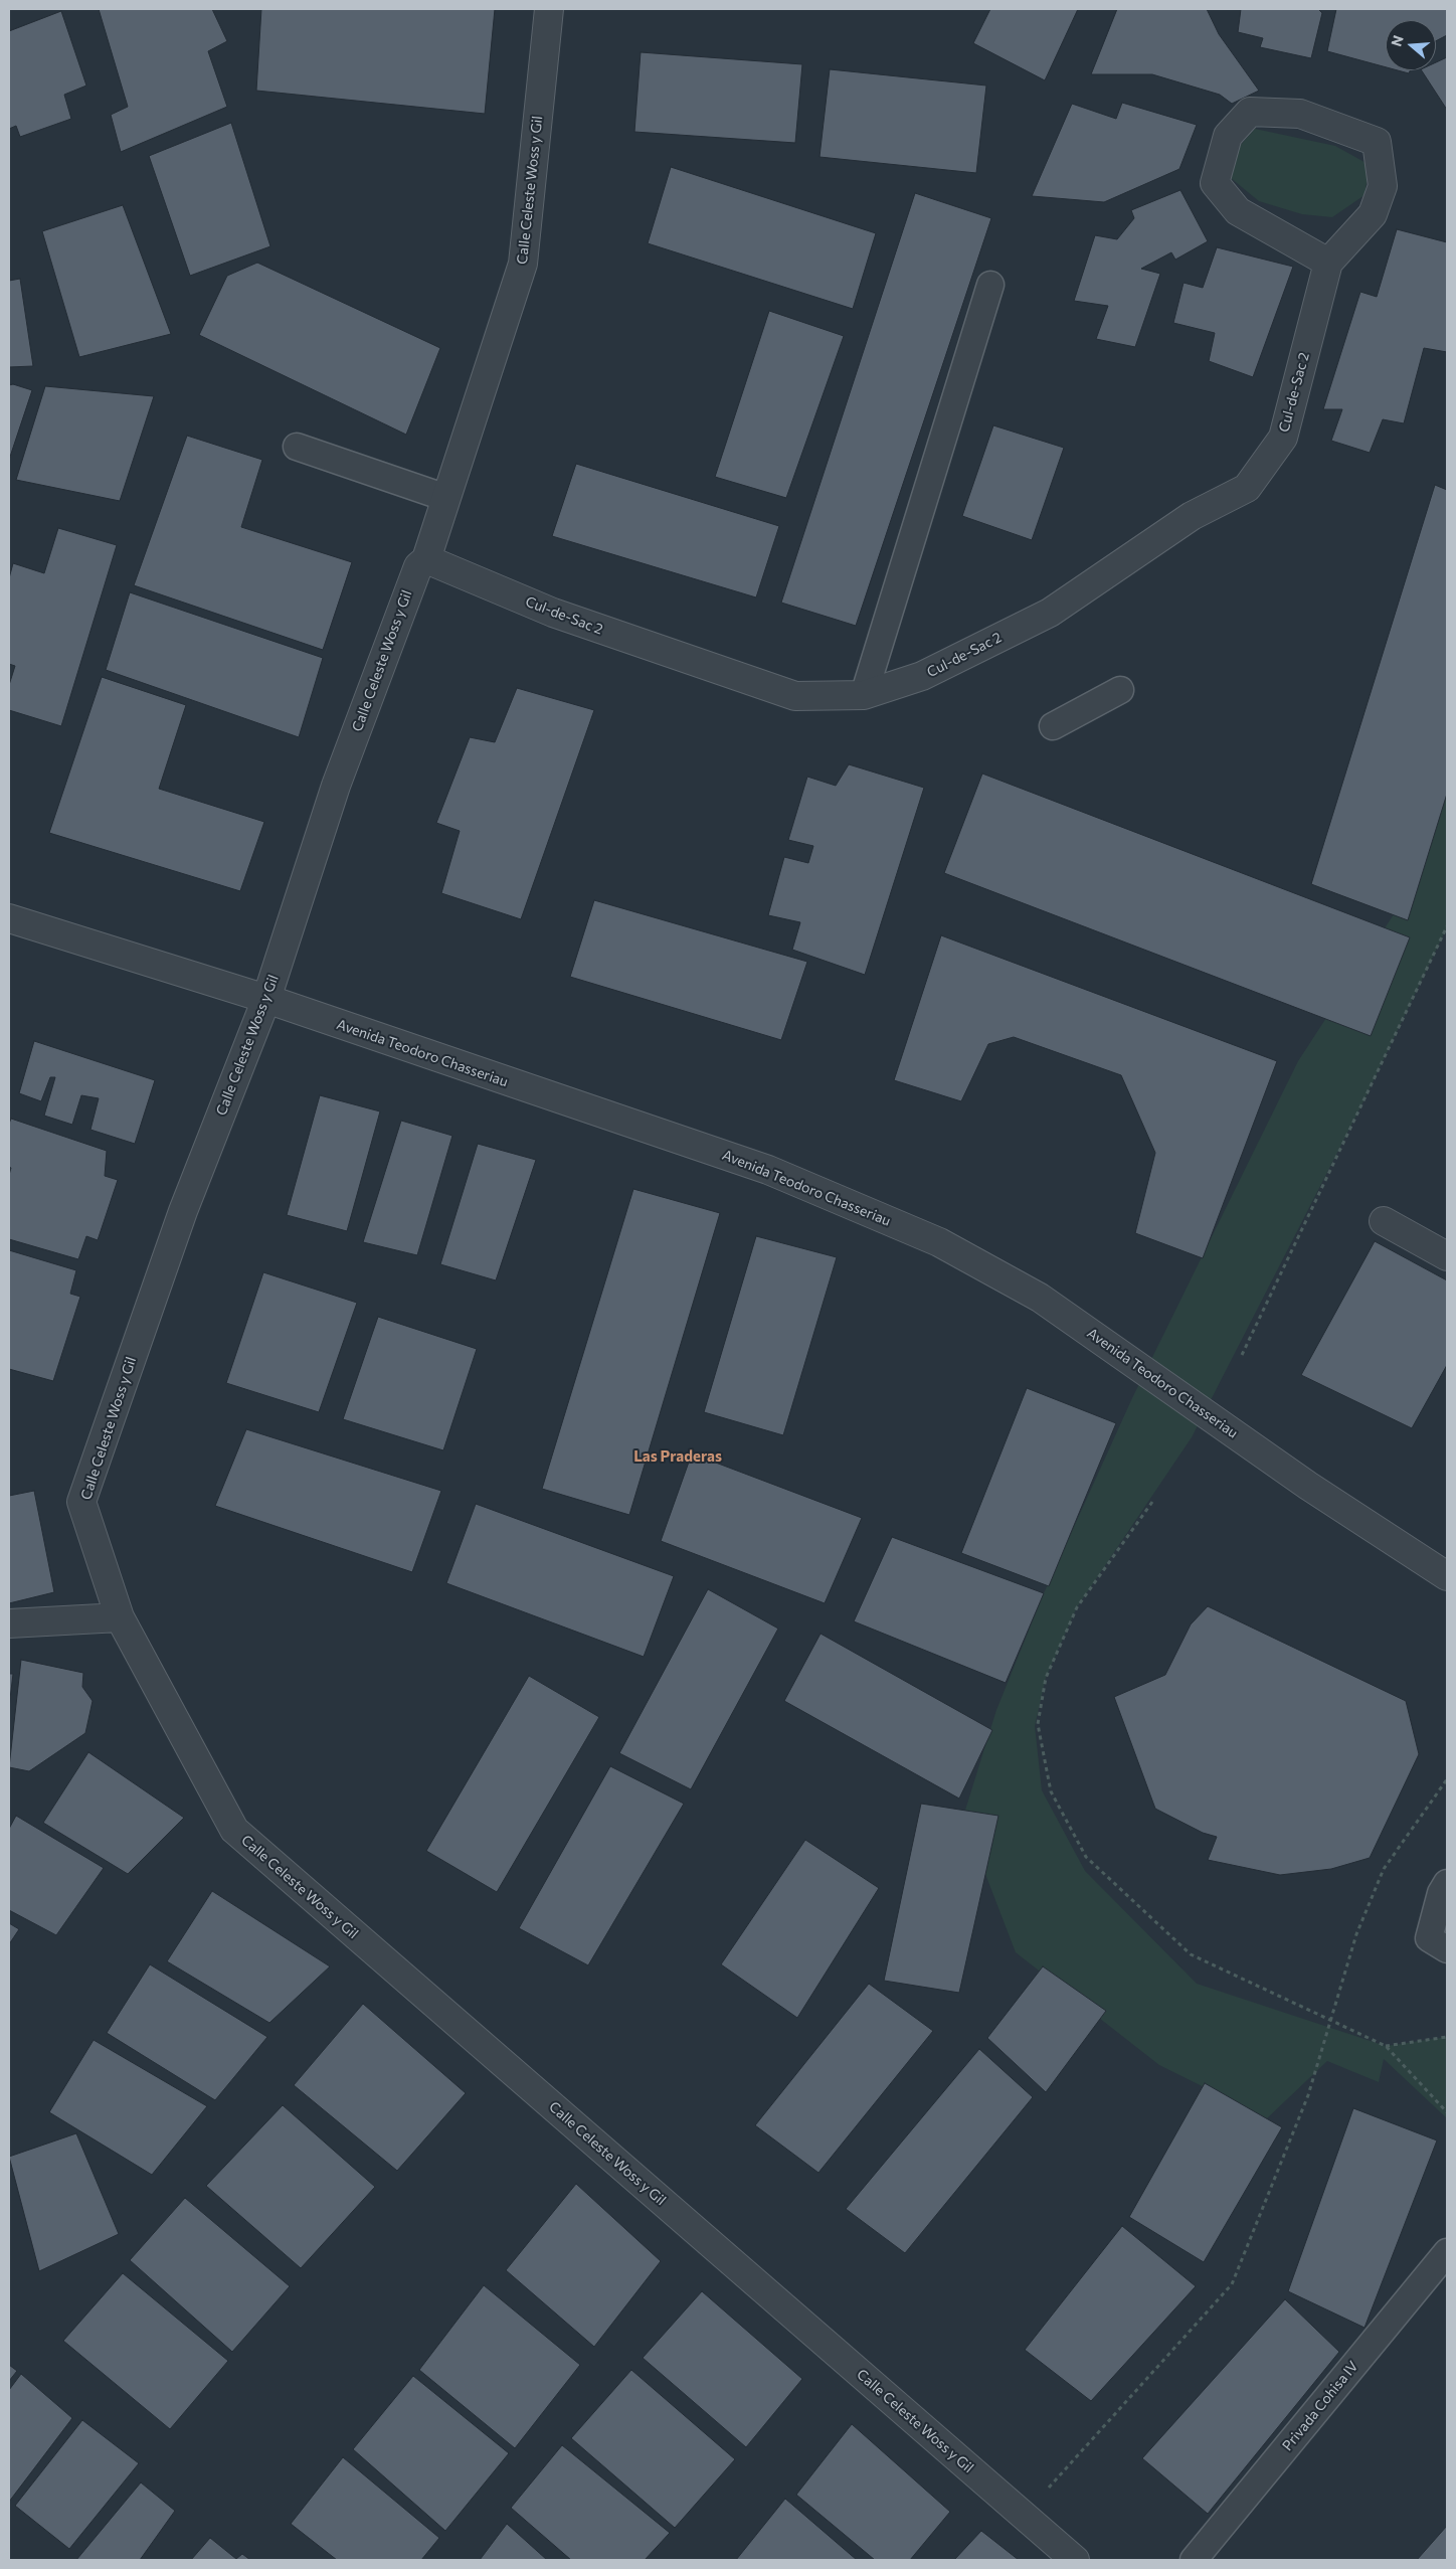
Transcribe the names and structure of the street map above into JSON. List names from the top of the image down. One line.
{"streets":{"street":["Calle Celeste Woss y Gil","Cul-de-Sac 2","Avenida Teodoro Chasseriau"],"lane":["Privada Cohisa IV"]},"crossings":[["Calle Celeste Woss y Gil","Cul-de-Sac 2"],["Calle Celeste Woss y Gil","Avenida Teodoro Chasseriau"]],"districts":["Las Praderas"],"north":"left"}
